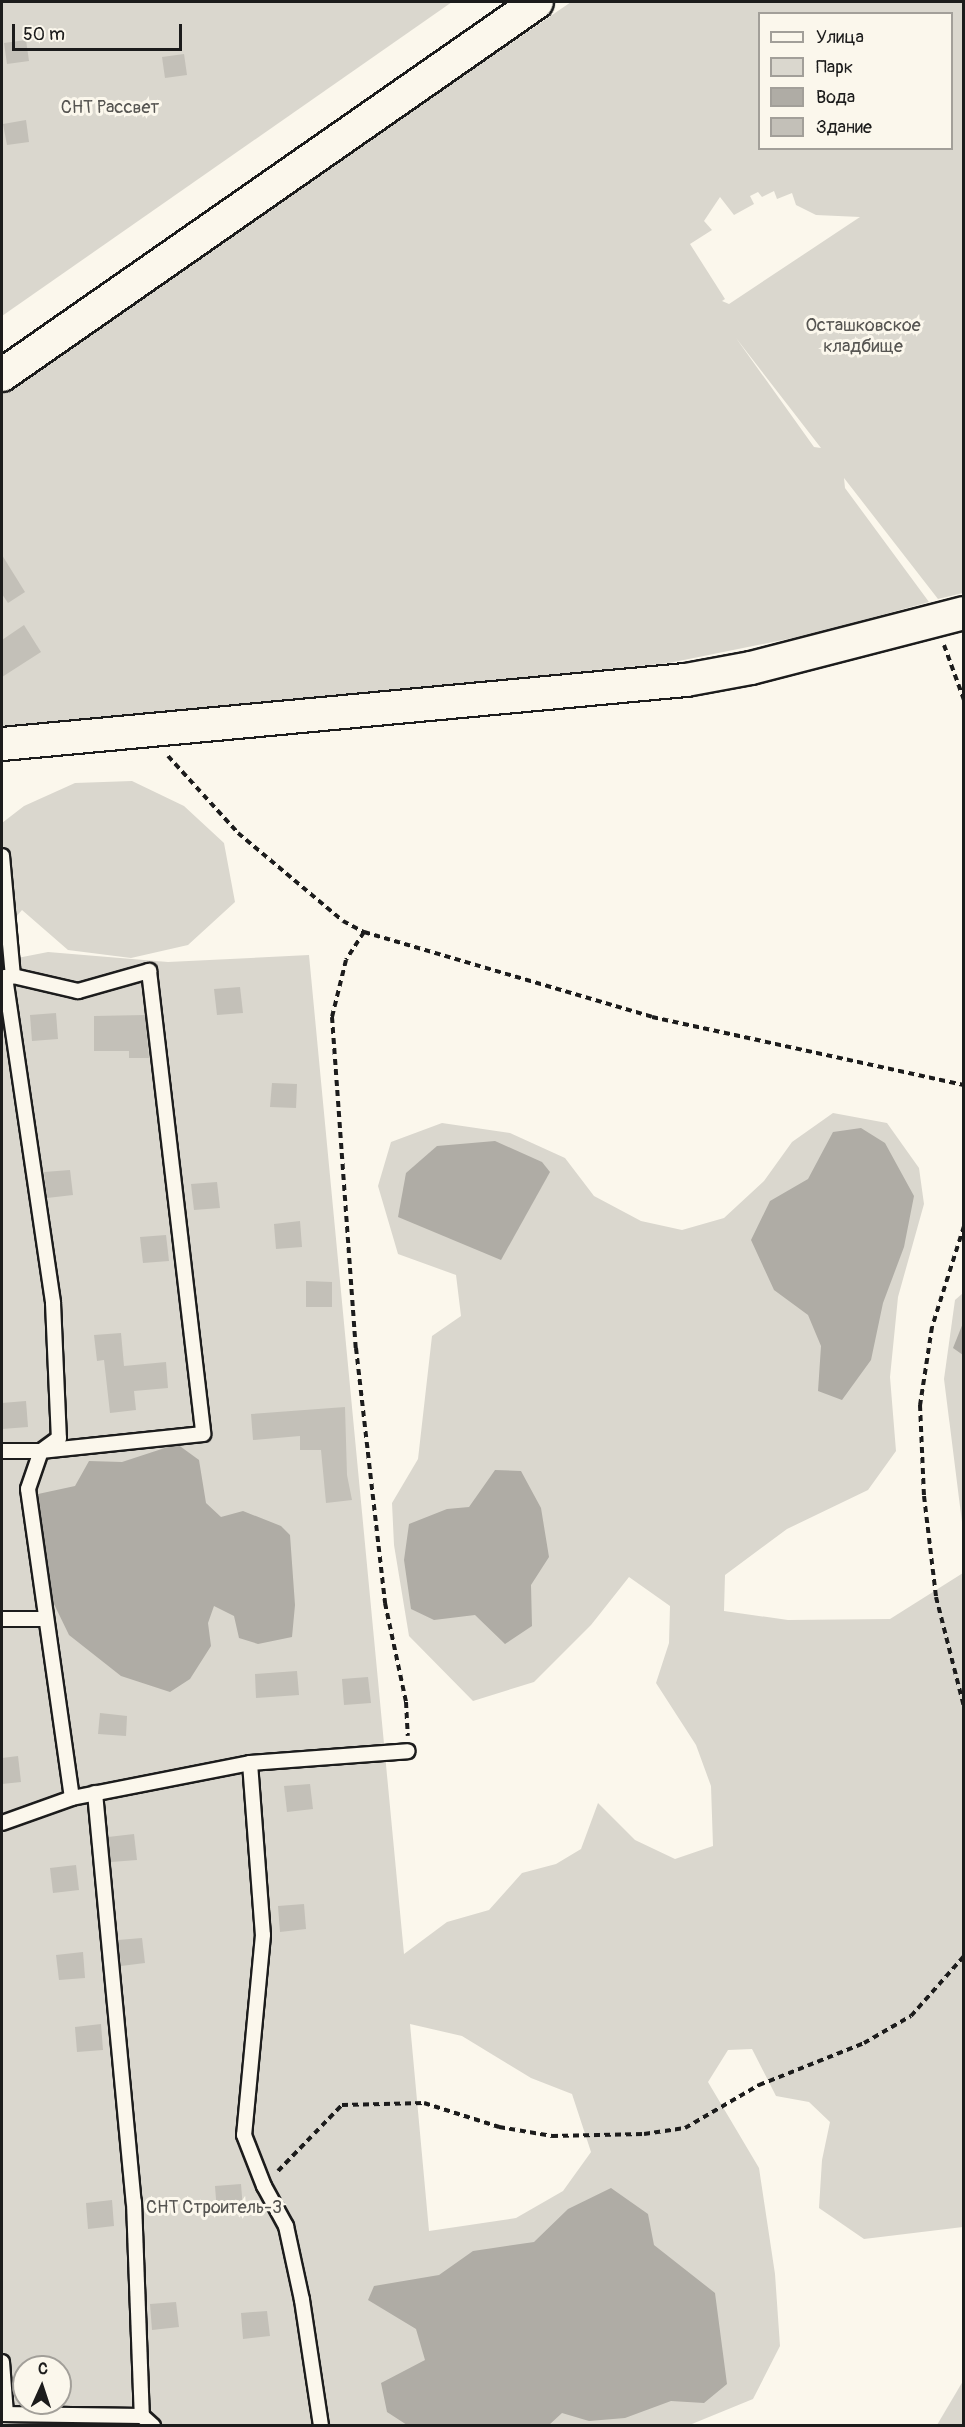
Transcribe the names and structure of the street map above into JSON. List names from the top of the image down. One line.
{"parks":["СНТ Рассвет","Осташковское кладбище","СНТ Строитель-3"],"legend":["Улица","Парк","Вода","Здание"],"scale_bar":"50 m","north":"top"}
